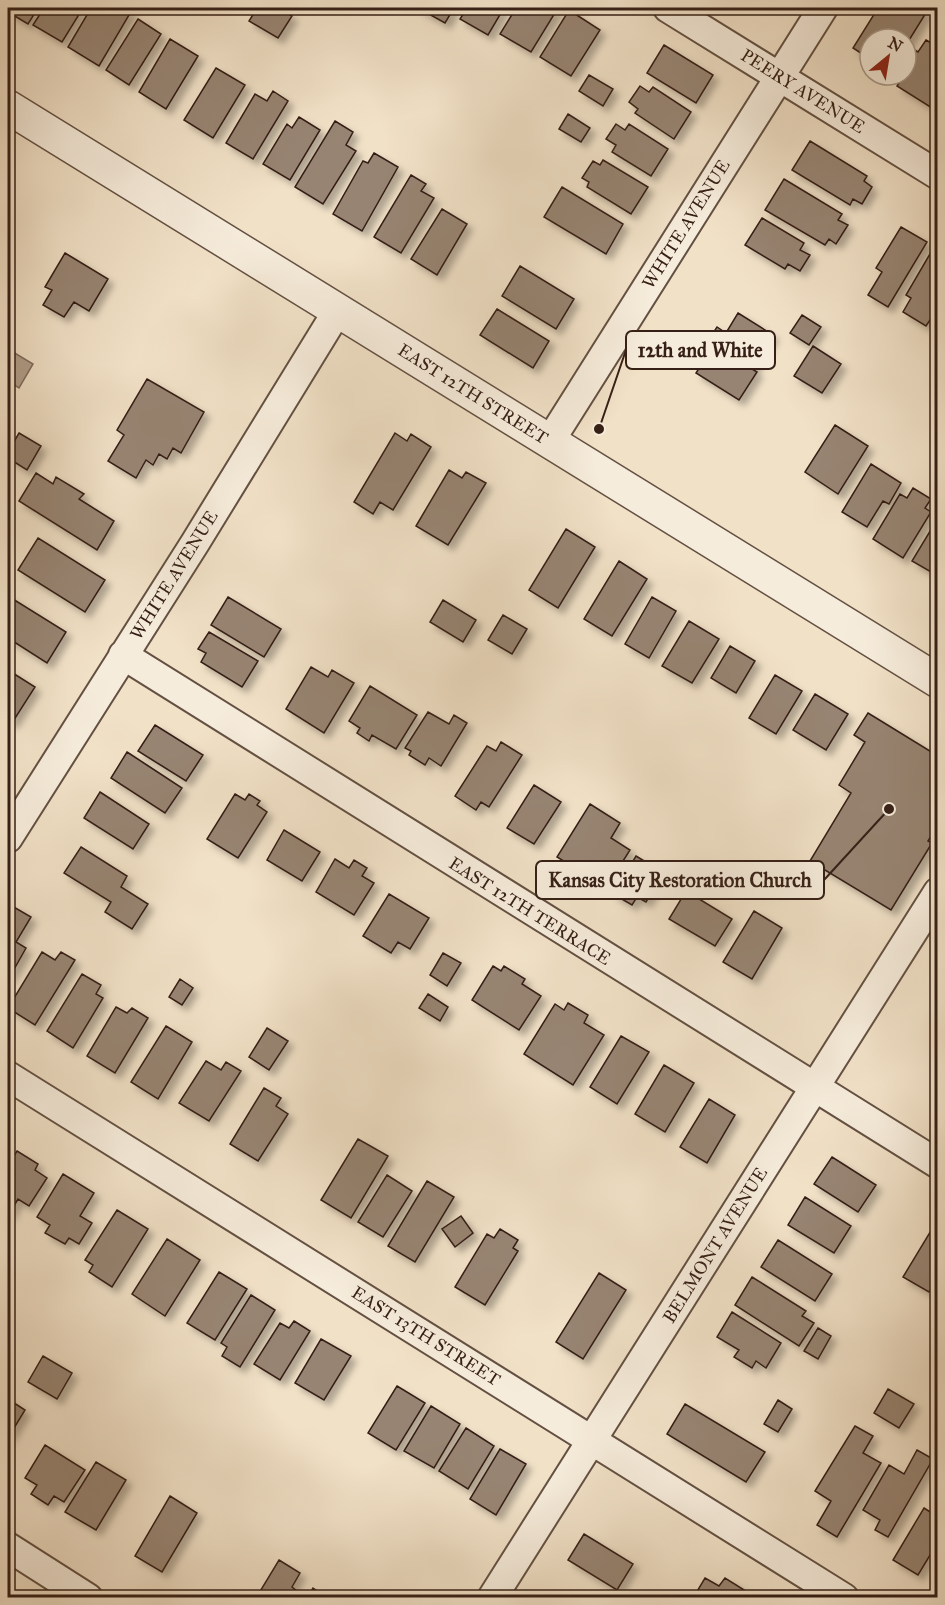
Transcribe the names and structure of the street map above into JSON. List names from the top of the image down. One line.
{"streets":{"street":["PEERY AVENUE","WHITE AVENUE","EAST 12TH STREET","EAST 12TH TERRACE","BELMONT AVENUE","EAST 13TH STREET"]},"crossings":[["PEERY AVENUE","WHITE AVENUE"],["WHITE AVENUE","EAST 12TH STREET"],["WHITE AVENUE","EAST 12TH TERRACE"],["EAST 12TH TERRACE","BELMONT AVENUE"],["BELMONT AVENUE","EAST 13TH STREET"]],"places":["12th and White","Kansas City Restoration Church"],"north":"top right"}
